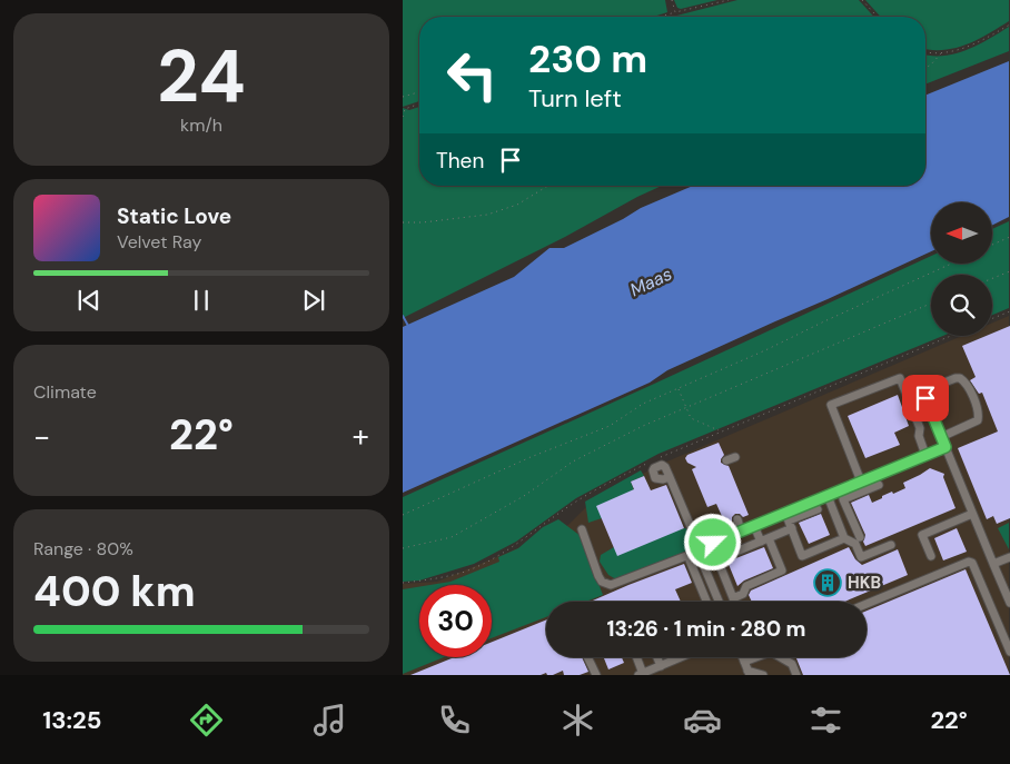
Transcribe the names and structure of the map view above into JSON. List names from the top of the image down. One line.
{"water":["Maas"],"places":{"building":["HKB"]},"north":"left","page":{"tile":[["24","km/h"],"Climate",["Range · 80%","400 km"]],"turn":["230 m","Turn left"],"then":"Then","song":["Static Love","Velvet Ray"],"heat":["−","22°","+"],"limit":"30","trip":"13:26 · 1 min · 280 m","tabs":["13:25","22°"]}}
